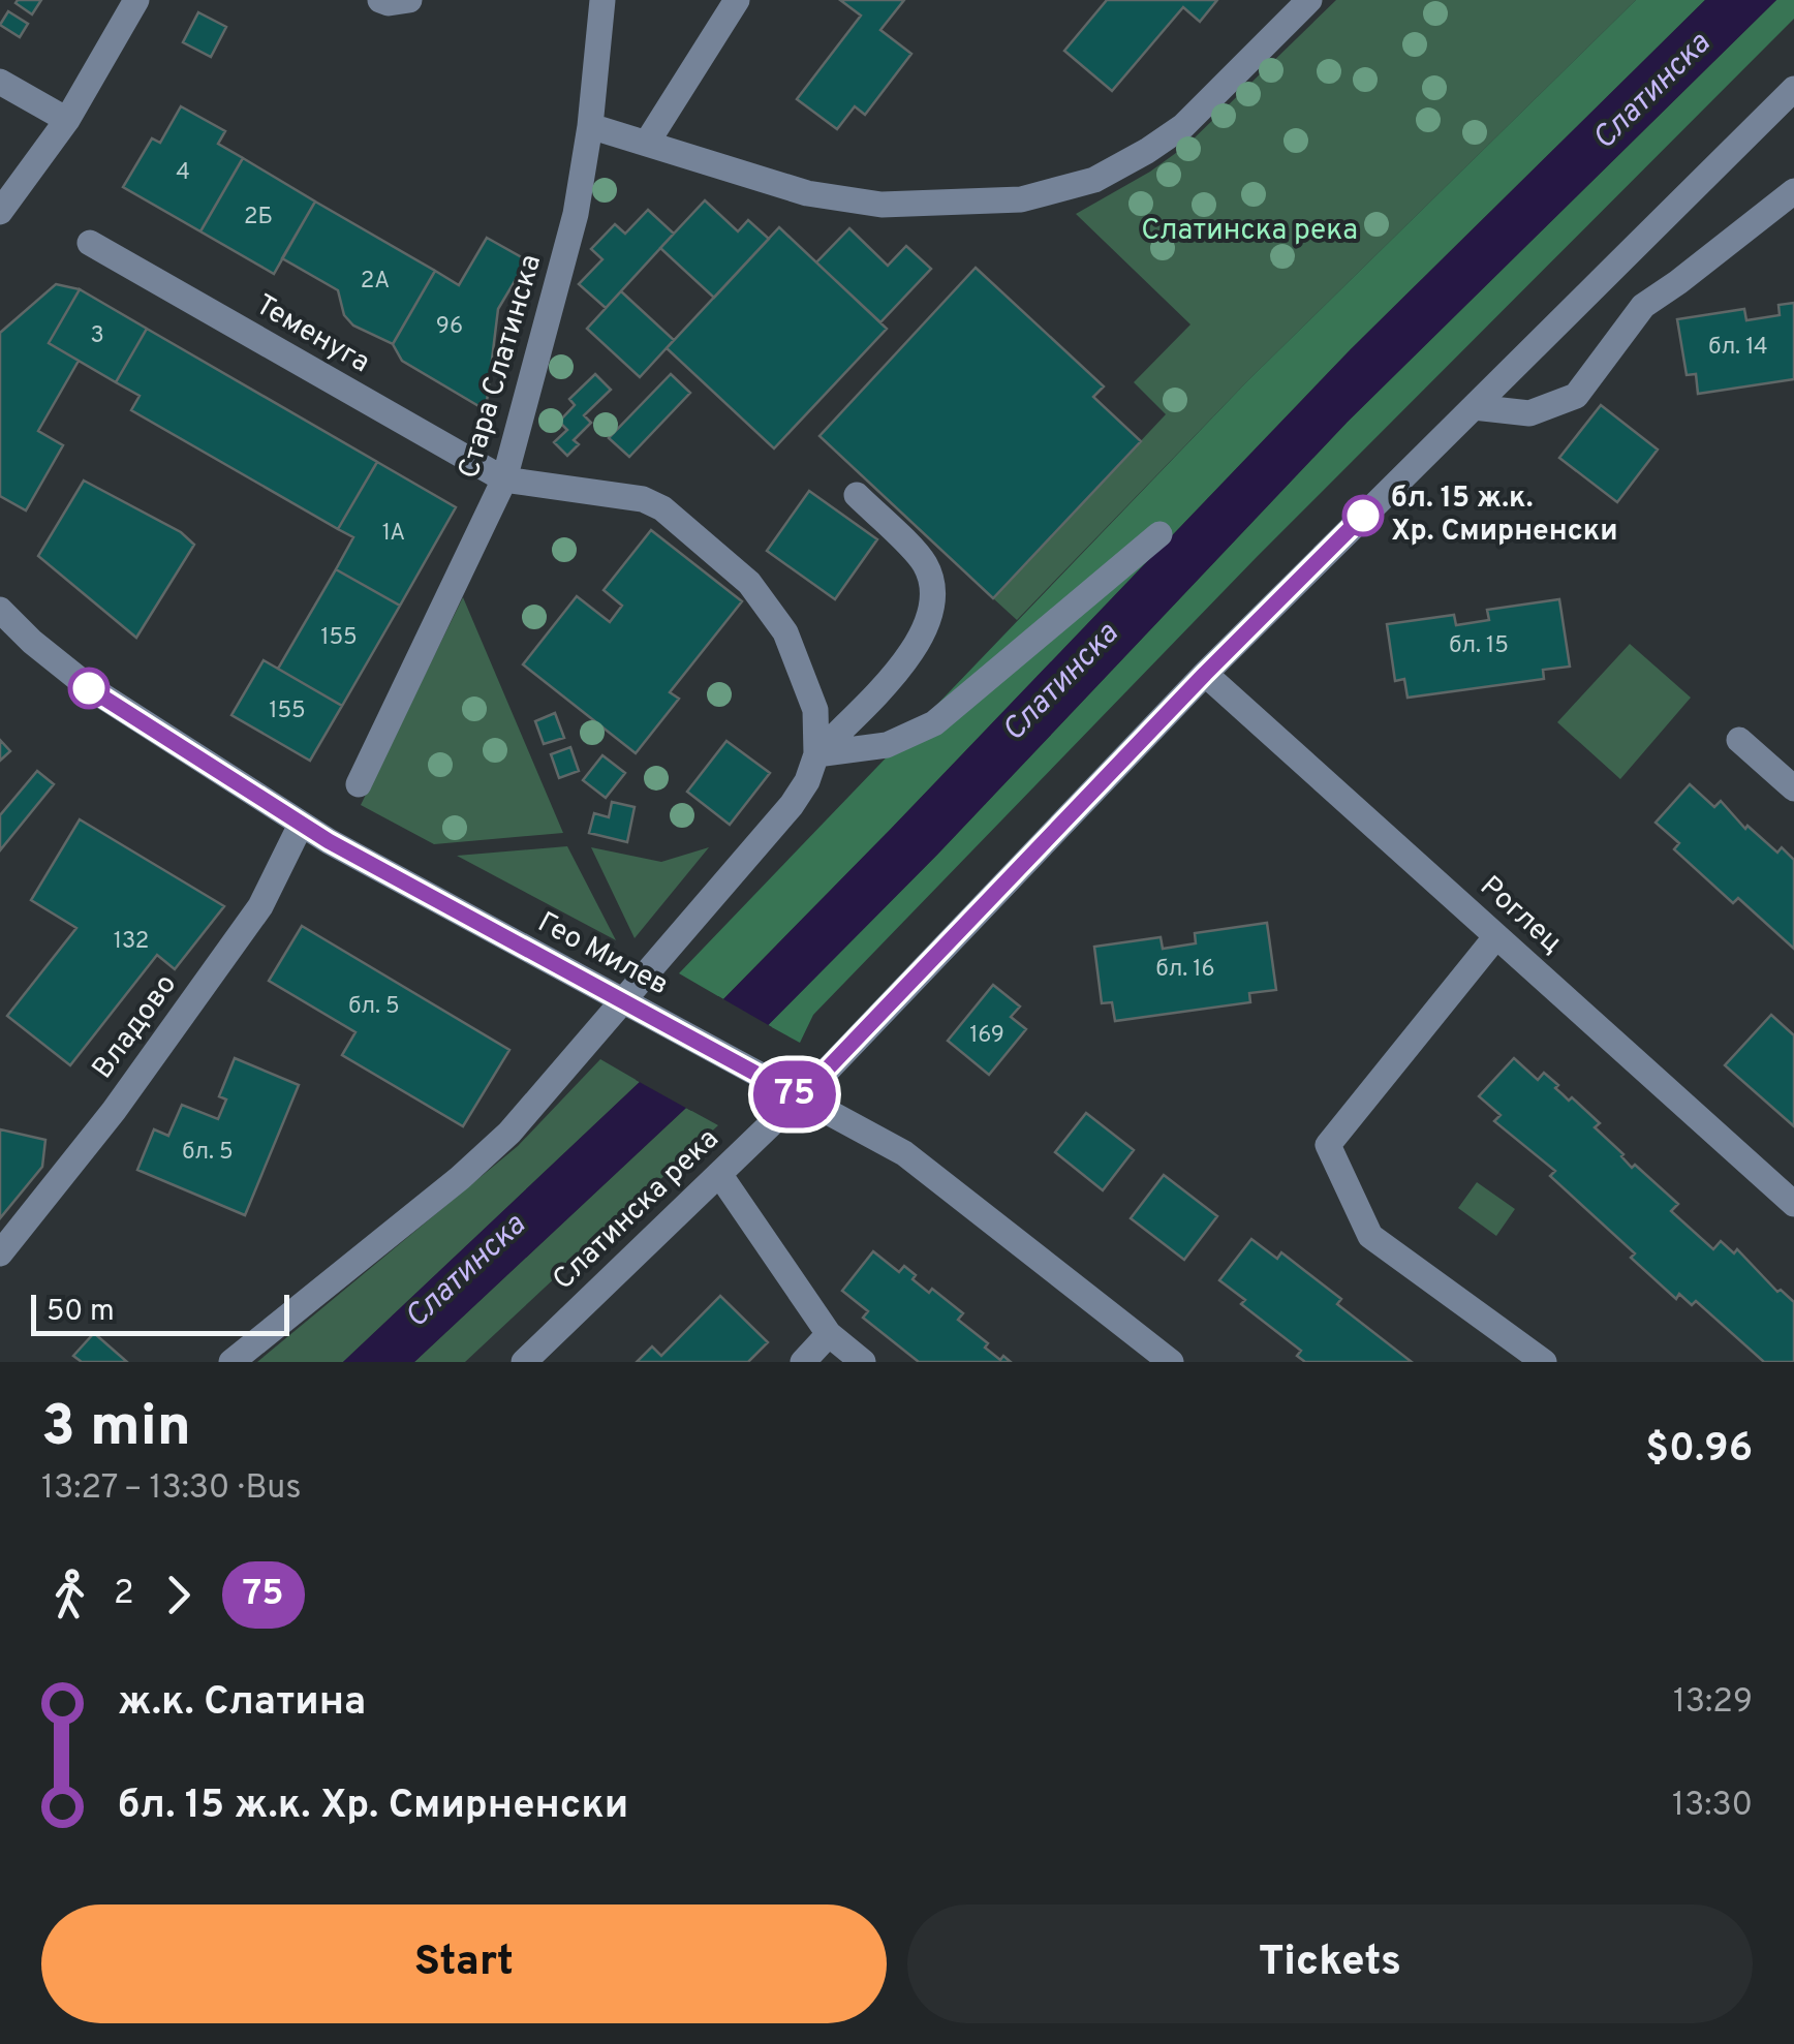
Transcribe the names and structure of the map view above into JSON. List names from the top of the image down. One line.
{"streets":{"street":["Теменуга","Стара Слатинска","Роглец","Гео Милев","Владово","Слатинска река"]},"crossings":[["Теменуга","Стара Слатинска"],["Роглец","Слатинска река"],["Гео Милев","Владово"],["Гео Милев","Слатинска река"]],"water":["Слатинска"],"parks":["Слатинска река"],"places":["бл. 15 ж.к. Хр. Смирненски"],"lines":["bus line 75"],"house_numbers":["4","2Б","2А","96","3","бл. 14","1А","155","бл. 15","155","132","бл. 16","бл. 5","169","бл. 5"],"scale_bar":"50 m","page":{"on_map":"75","scale":"50 m","heading":["3 min","13:27 – 13:30 · Bus","$0.96"],"legs":["2","75"],"list":[{"name":"ж.к. Слатина","value":"13:29"},{"name":"бл. 15 ж.к. Хр. Смирненски","value":"13:30"}],"buttons":["Start","Tickets"]}}
